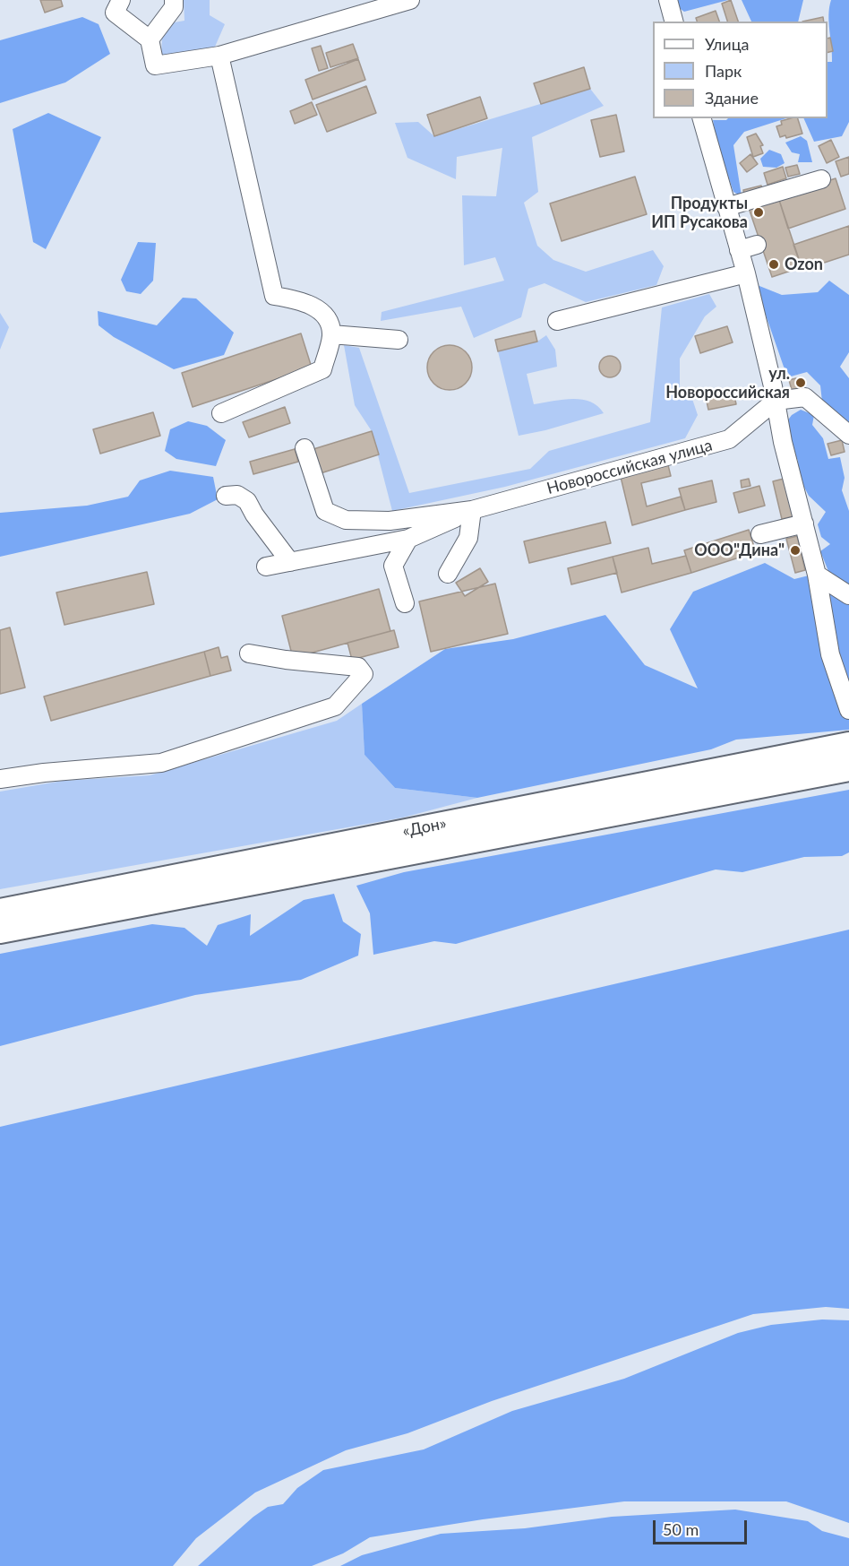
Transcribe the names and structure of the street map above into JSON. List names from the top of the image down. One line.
{"streets":{"highway":["«Дон»"],"street":["Новороссийская улица"]},"places":["Продукты ИП Русакова","Ozon","ул. Новороссийская","ООО\"Дина\""],"legend":["Улица","Парк","Здание"],"scale_bar":"50 m"}
